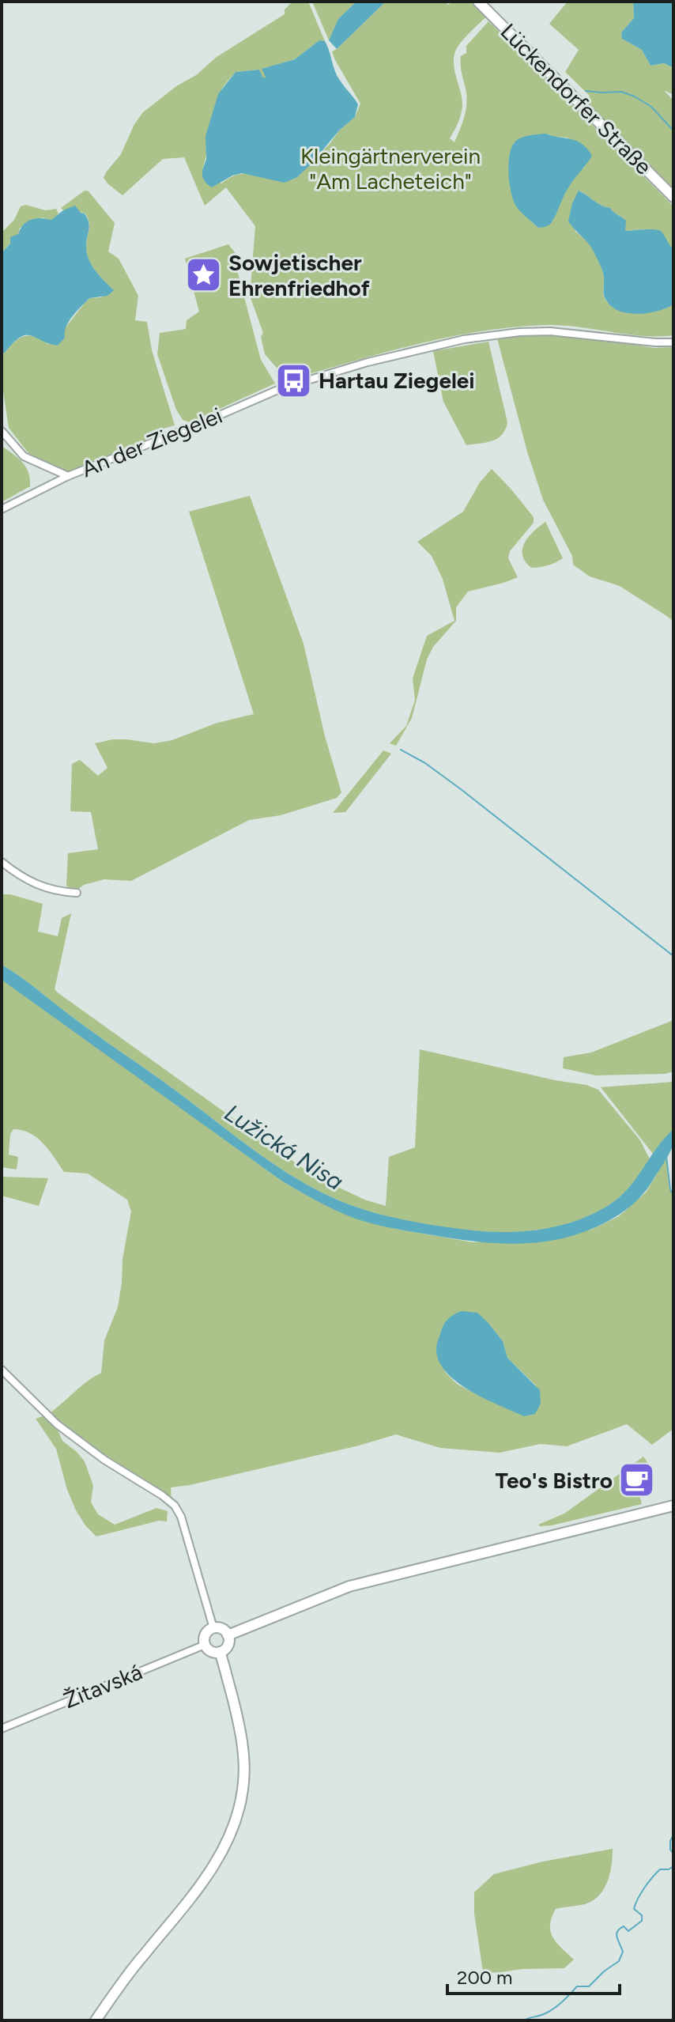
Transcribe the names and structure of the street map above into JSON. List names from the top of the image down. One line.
{"streets":{"main road":["Lückendorfer Straße"],"street":["An der Ziegelei","Žitavská"]},"water":["Lužická Nisa"],"parks":["Kleingärtnerverein \"Am Lacheteich\""],"places":{"place":["Sowjetischer Ehrenfriedhof"],"bus stop":["Hartau Ziegelei"],"cafe":["Teo's Bistro"]},"scale_bar":"200 m"}
